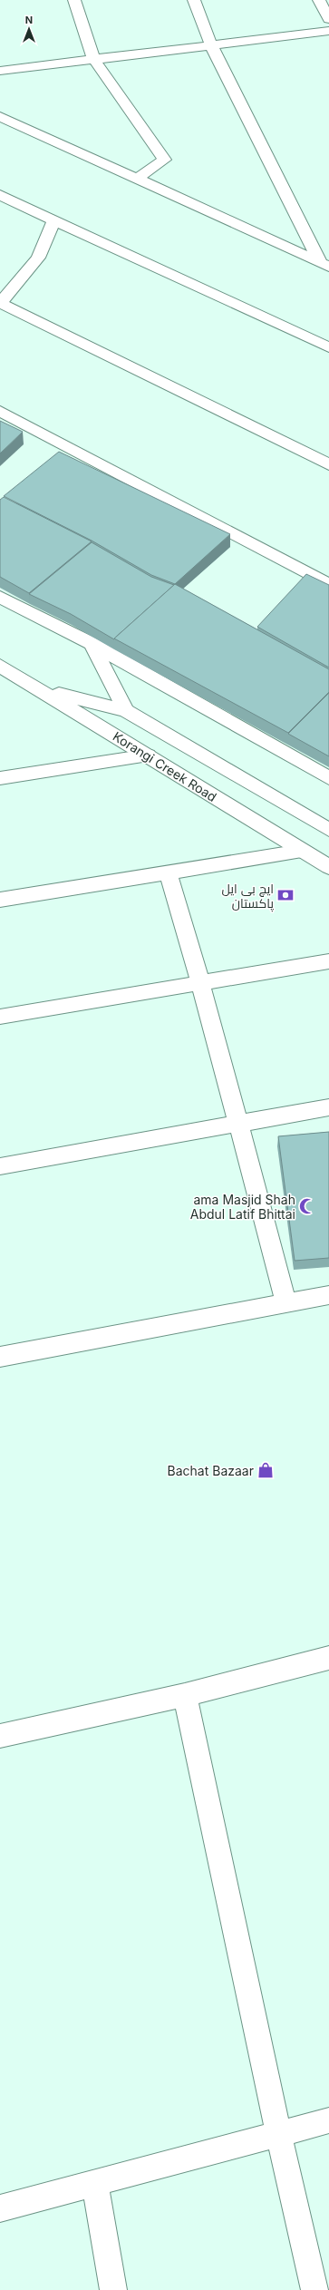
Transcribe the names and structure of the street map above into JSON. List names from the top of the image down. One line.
{"streets":{"street":["Korangi Creek Road"]},"places":{"bank":["ایچ بی ایل پاکستان"],"mosque":["ama Masjid Shah Abdul Latif Bhittai"],"shop":["Bachat Bazaar"]},"north":"top"}
